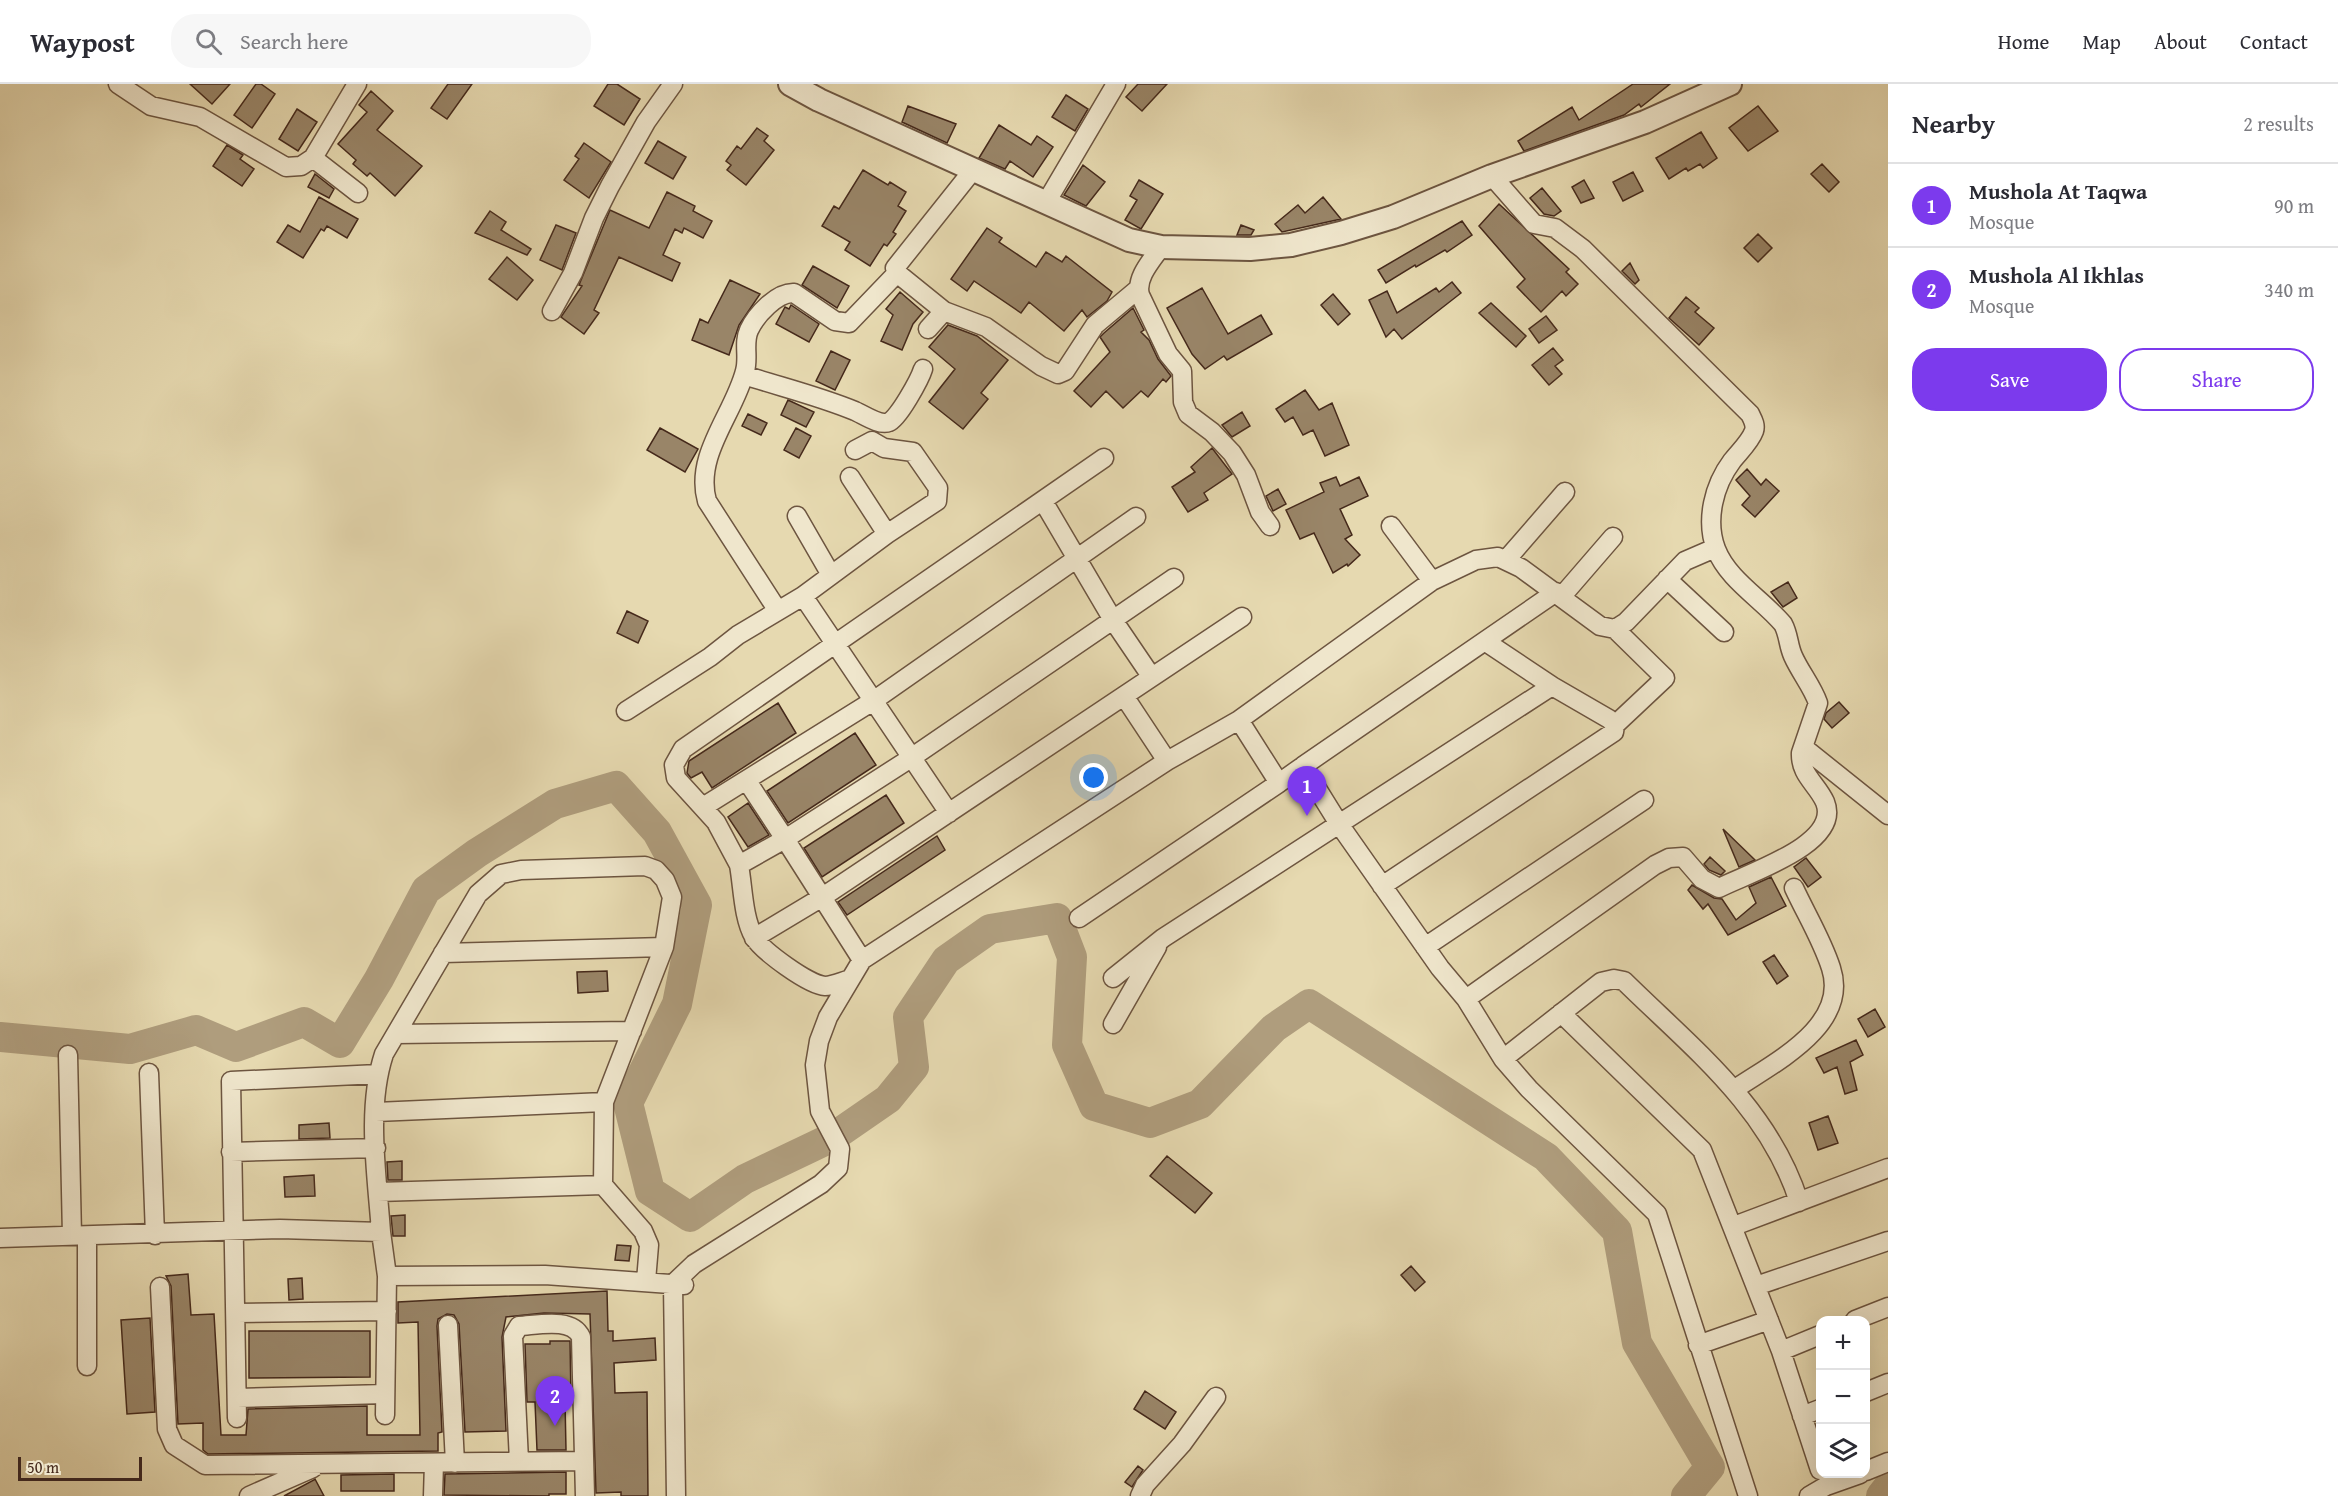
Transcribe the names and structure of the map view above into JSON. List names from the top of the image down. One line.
{"scale_bar":"50 m","page":{"header":"Waypost","search":"Search here","nav":["Home","Map","About","Contact"],"heading":["Nearby","2 results"],"list":[{"mark":"1","name":"Mushola At Taqwa","note":"Mosque","value":"90 m"},{"mark":"2","name":"Mushola Al Ikhlas","note":"Mosque","value":"340 m"}],"buttons":["Save","Share"],"pins":["1","2"],"map_buttons":["+","−"],"scale":"50 m"}}
